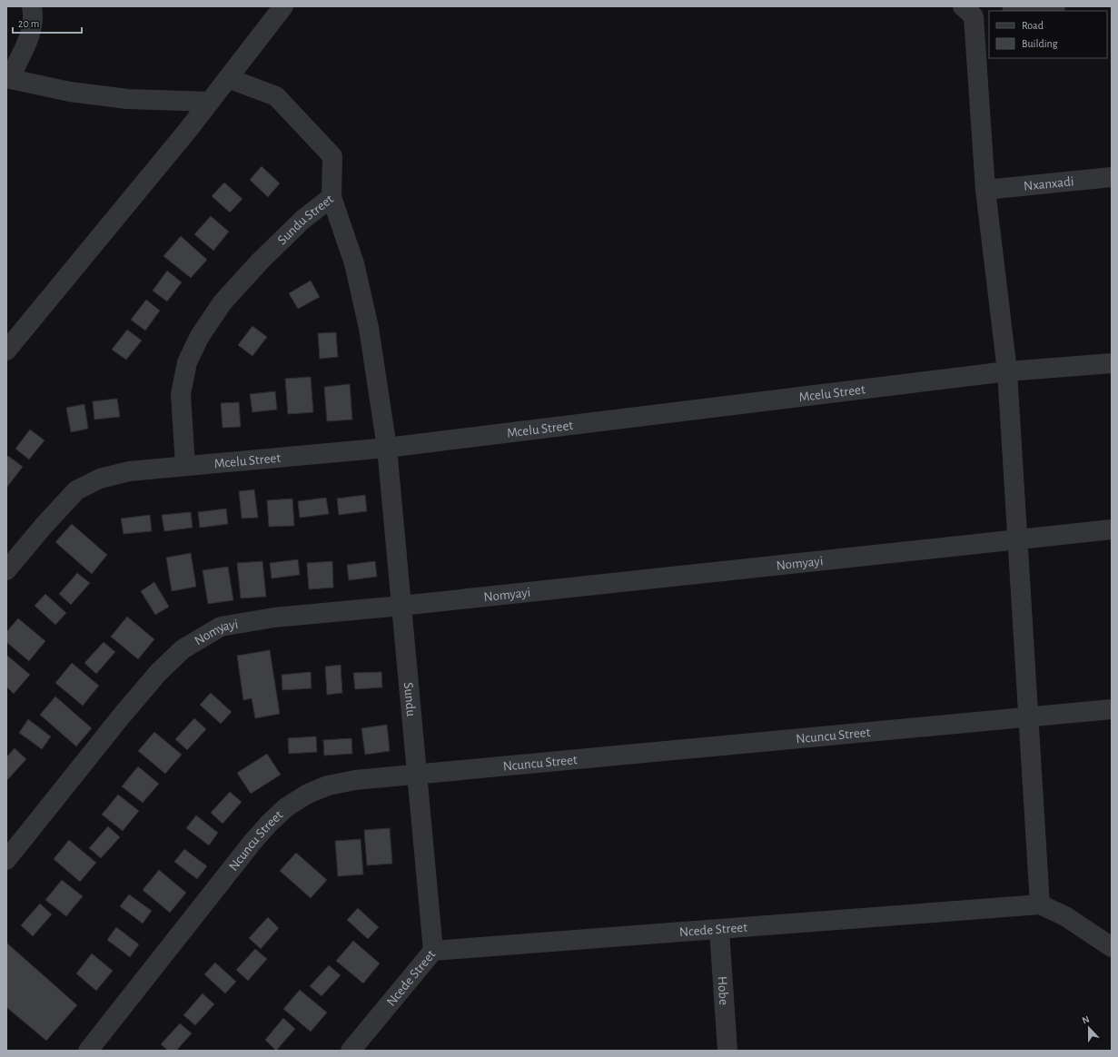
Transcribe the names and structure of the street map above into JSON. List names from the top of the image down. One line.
{"streets":{"street":["Nxanxadi","Sundu Street","Mcelu Street","Nomyayi","Sundu","Ncuncu Street","Ncede Street","Hobe"]},"crossings":[["Sundu Street","Mcelu Street"],["Sundu Street","Sundu"],["Mcelu Street","Sundu"],["Nomyayi","Sundu"],["Sundu","Ncuncu Street"],["Sundu","Ncede Street"],["Ncede Street","Hobe"]],"legend":["Road","Building"],"scale_bar":"20 m","north":"top"}
